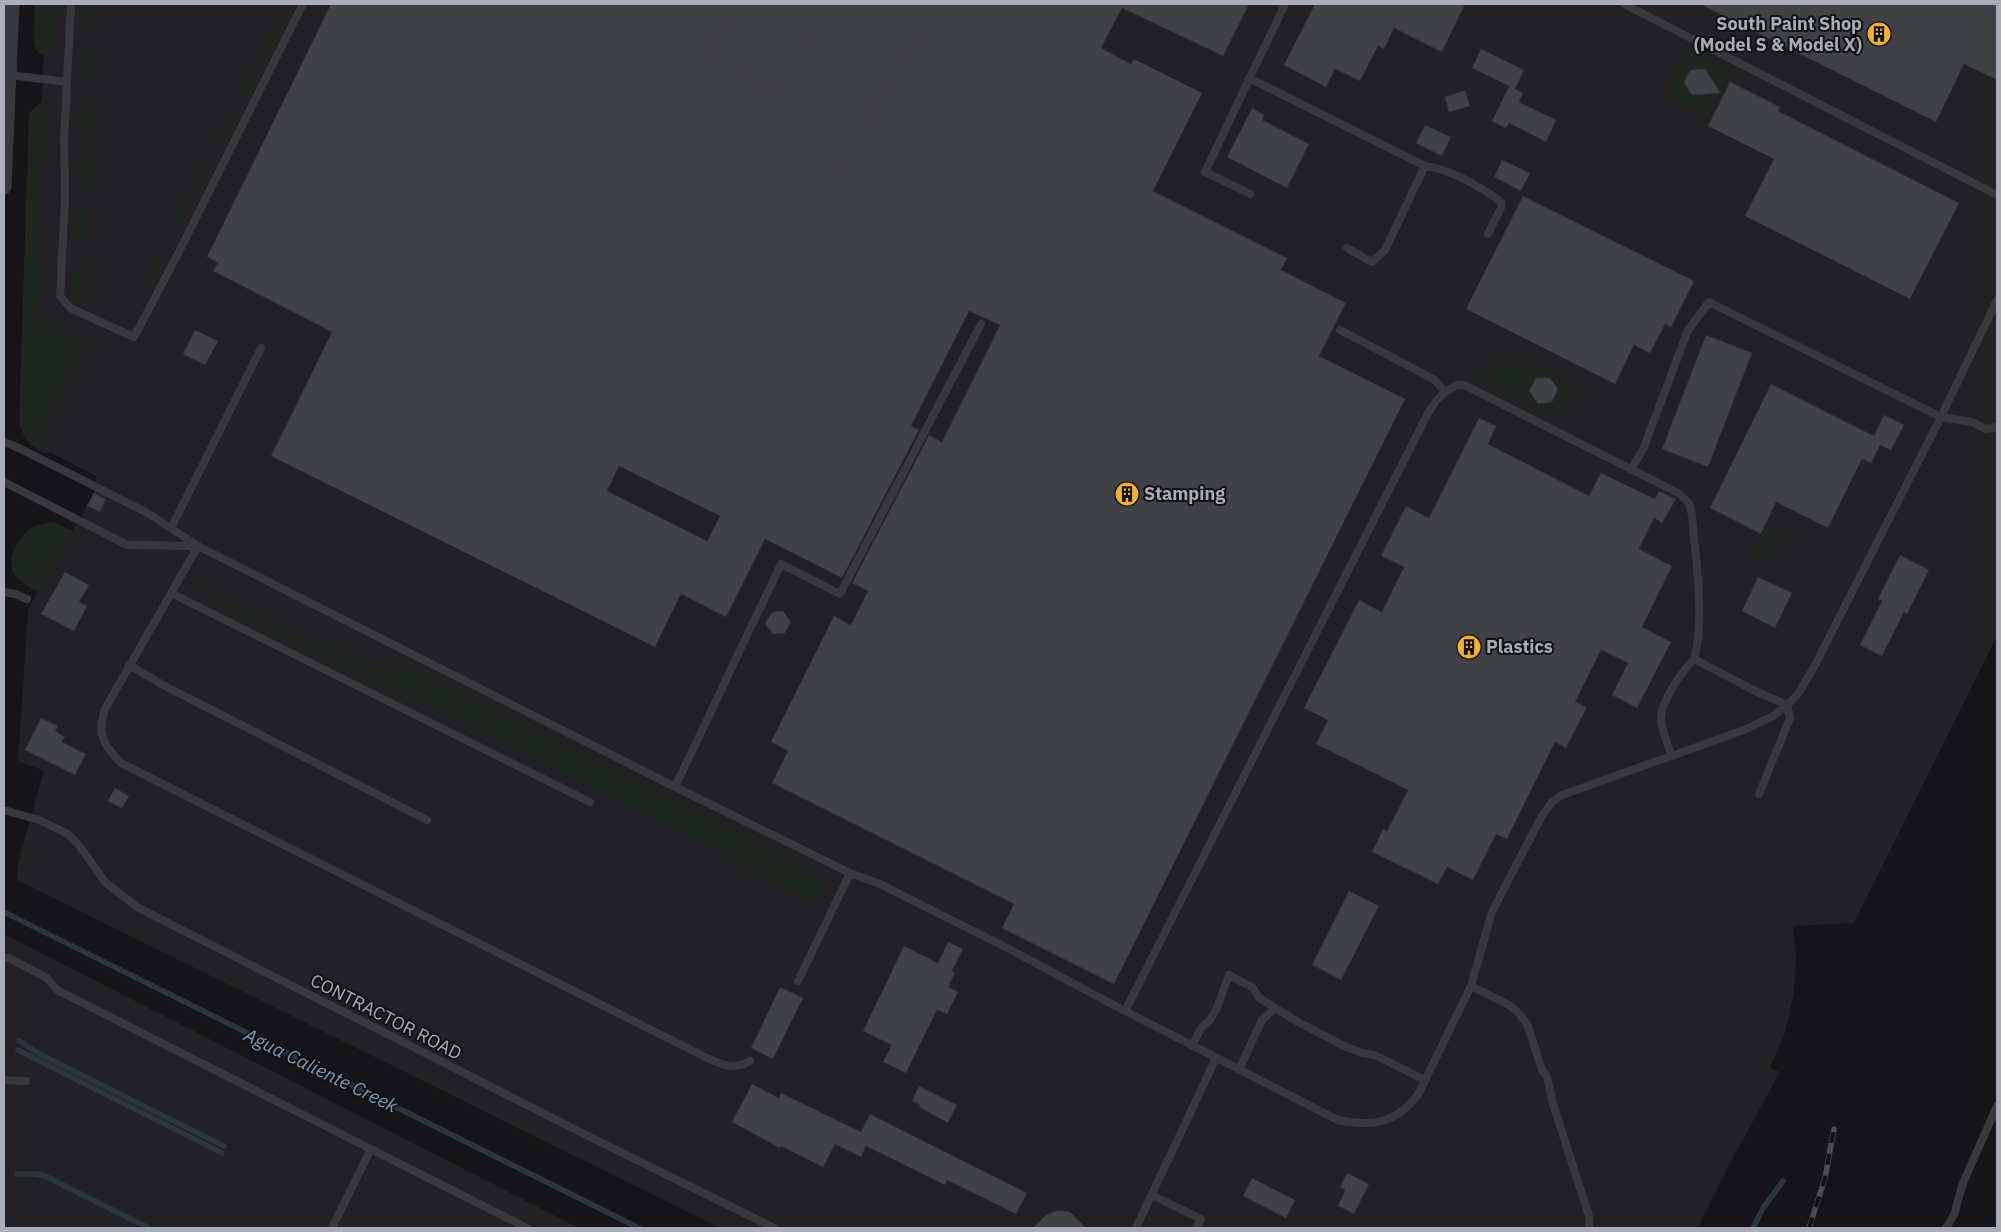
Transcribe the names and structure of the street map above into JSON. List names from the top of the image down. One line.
{"streets":{"lane":["CONTRACTOR ROAD"]},"water":["Agua Caliente Creek"],"places":{"building":["South Paint Shop (Model S & Model X)","Stamping","Plastics"]}}
